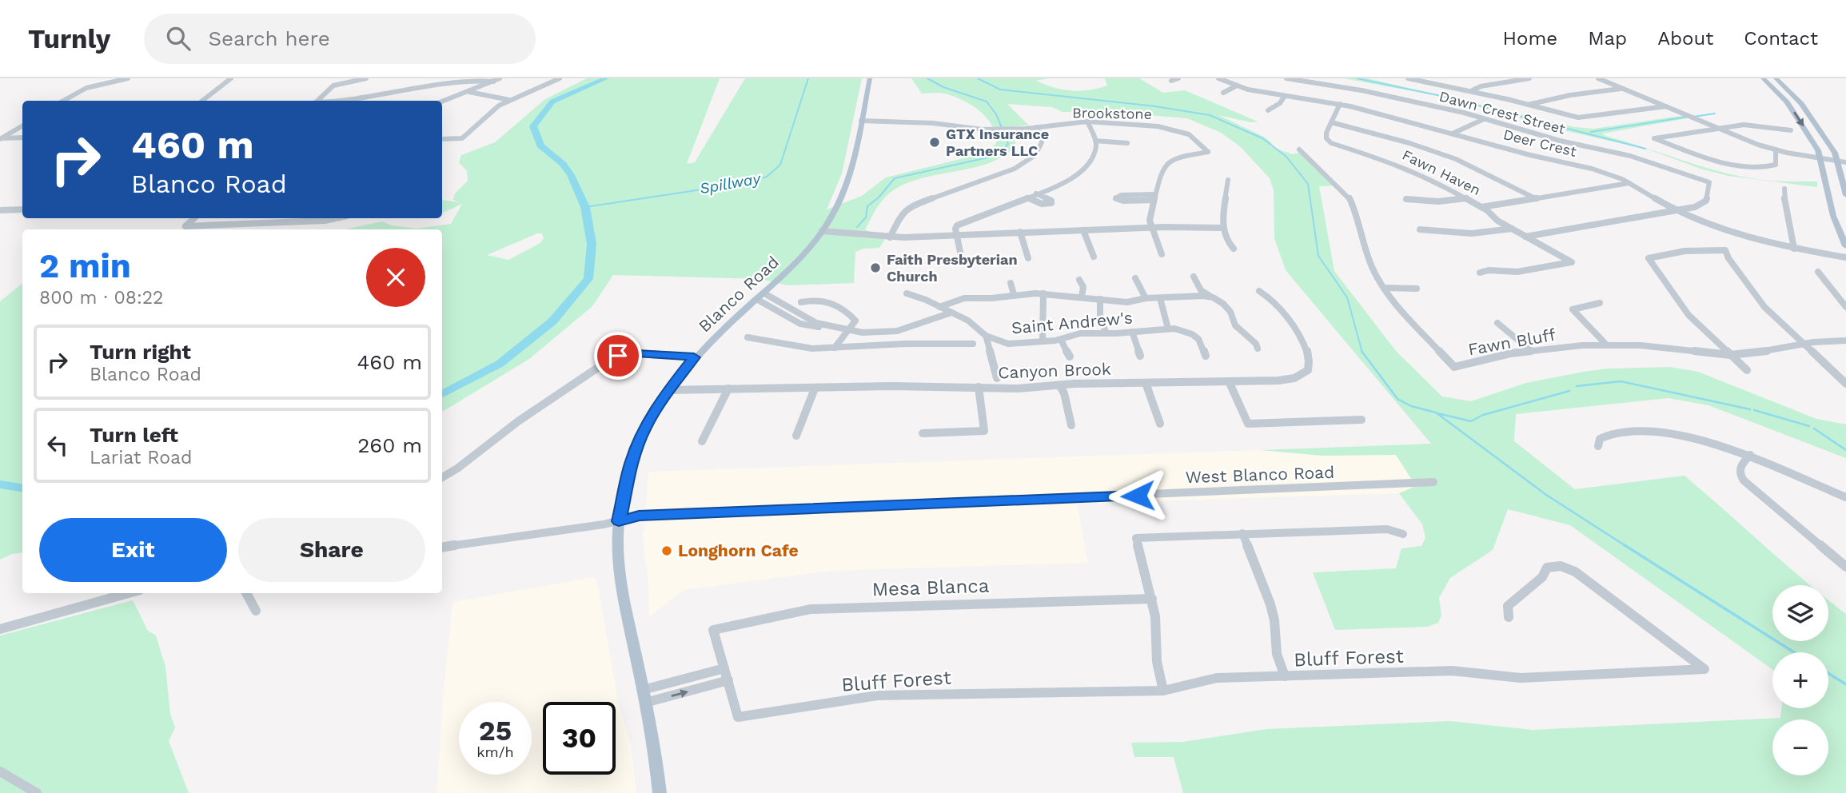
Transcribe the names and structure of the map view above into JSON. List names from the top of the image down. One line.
{"streets":{"main road":["Blanco Road"],"street":["Dawn Crest Street","Brookstone","Deer Crest","Fawn Haven","Saint Andrew's","Fawn Bluff","Canyon Brook","West Blanco Road","Mesa Blanca","Bluff Forest"]},"crossings":[["Dawn Crest Street","Deer Crest"],["Brookstone","Blanco Road"],["Blanco Road","Canyon Brook"],["Blanco Road","West Blanco Road"]],"water":["Spillway"],"places":["GTX Insurance Partners LLC","Faith Presbyterian Church","Longhorn Cafe"],"page":{"header":"Turnly","search":"Search here","nav":["Home","Map","About","Contact"],"turn":["460 m","Blanco Road"],"heading":["2 min","800 m · 08:22"],"list":[{"name":"Turn right","note":"Blanco Road","value":"460 m"},{"name":"Turn left","note":"Lariat Road","value":"260 m"}],"buttons":["Exit","Share"],"map_buttons":["+","−"],"speed":"25 km/h","limit":"30"}}
